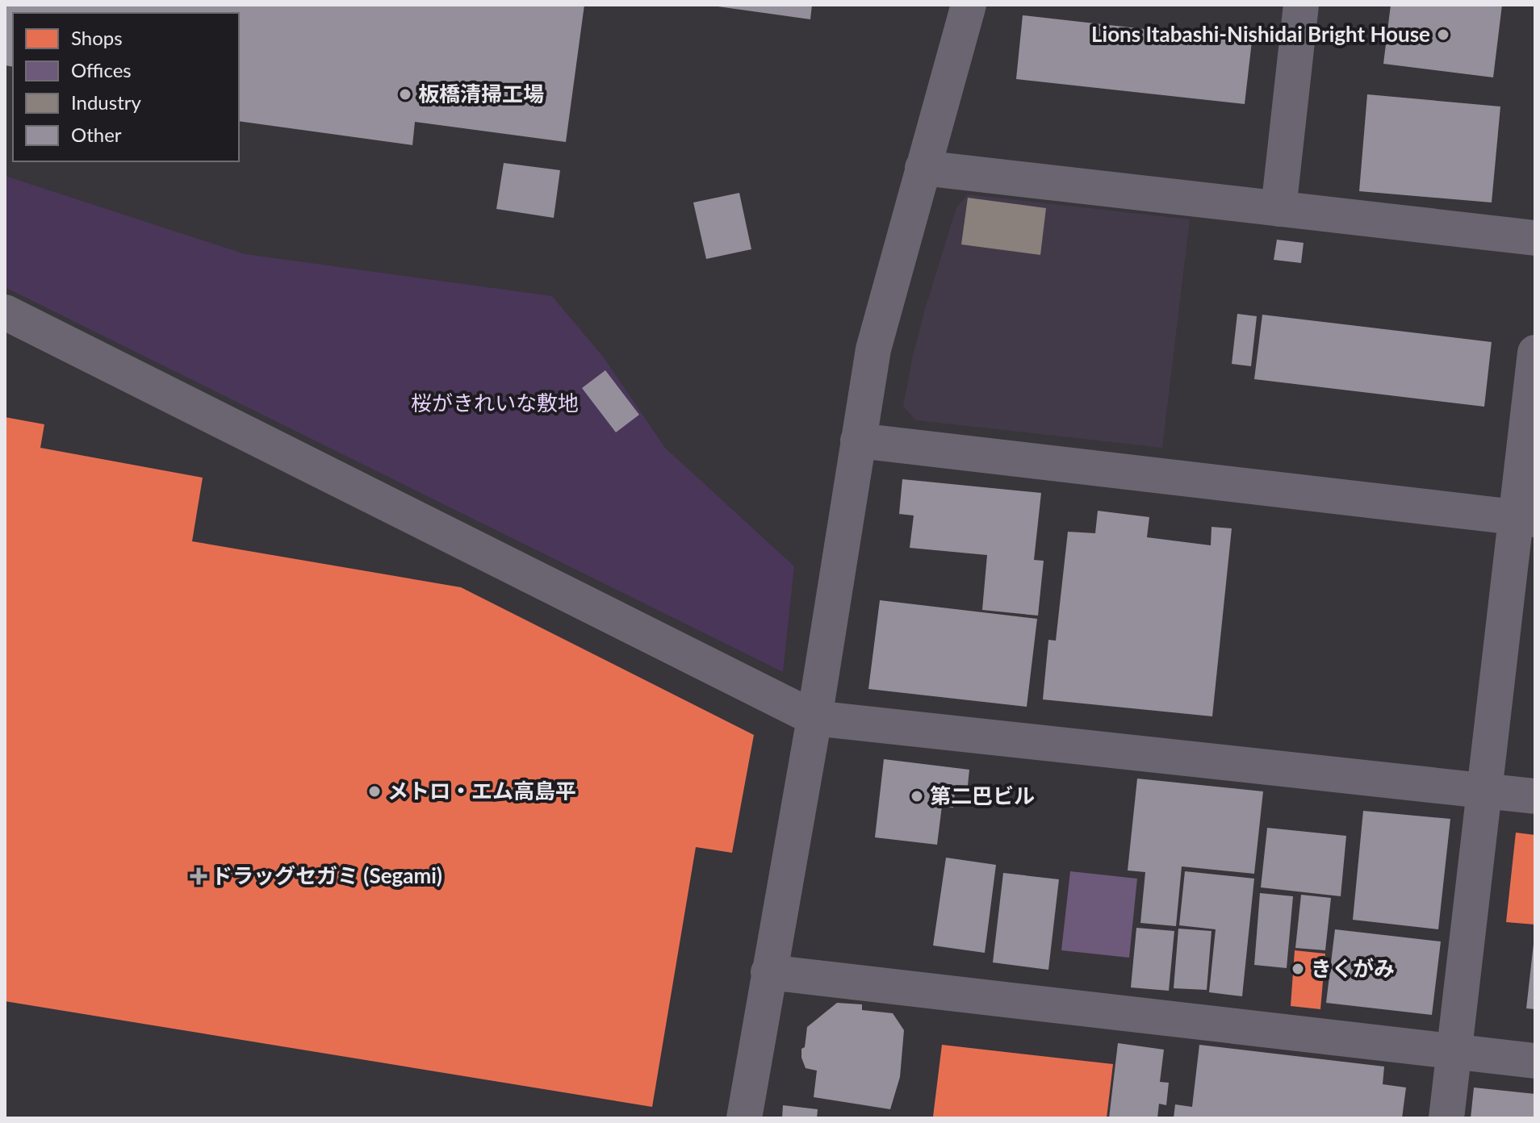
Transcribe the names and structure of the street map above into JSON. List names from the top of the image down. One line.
{"parks":["桜がきれいな敷地"],"places":{"other":["Lions Itabashi-Nishidai Bright House","板橋清掃工場","メトロ・エム高島平","第二巴ビル","きくがみ"],"health":["ドラッグセガミ (Segami)"]},"legend":["Shops","Offices","Industry","Other"]}
